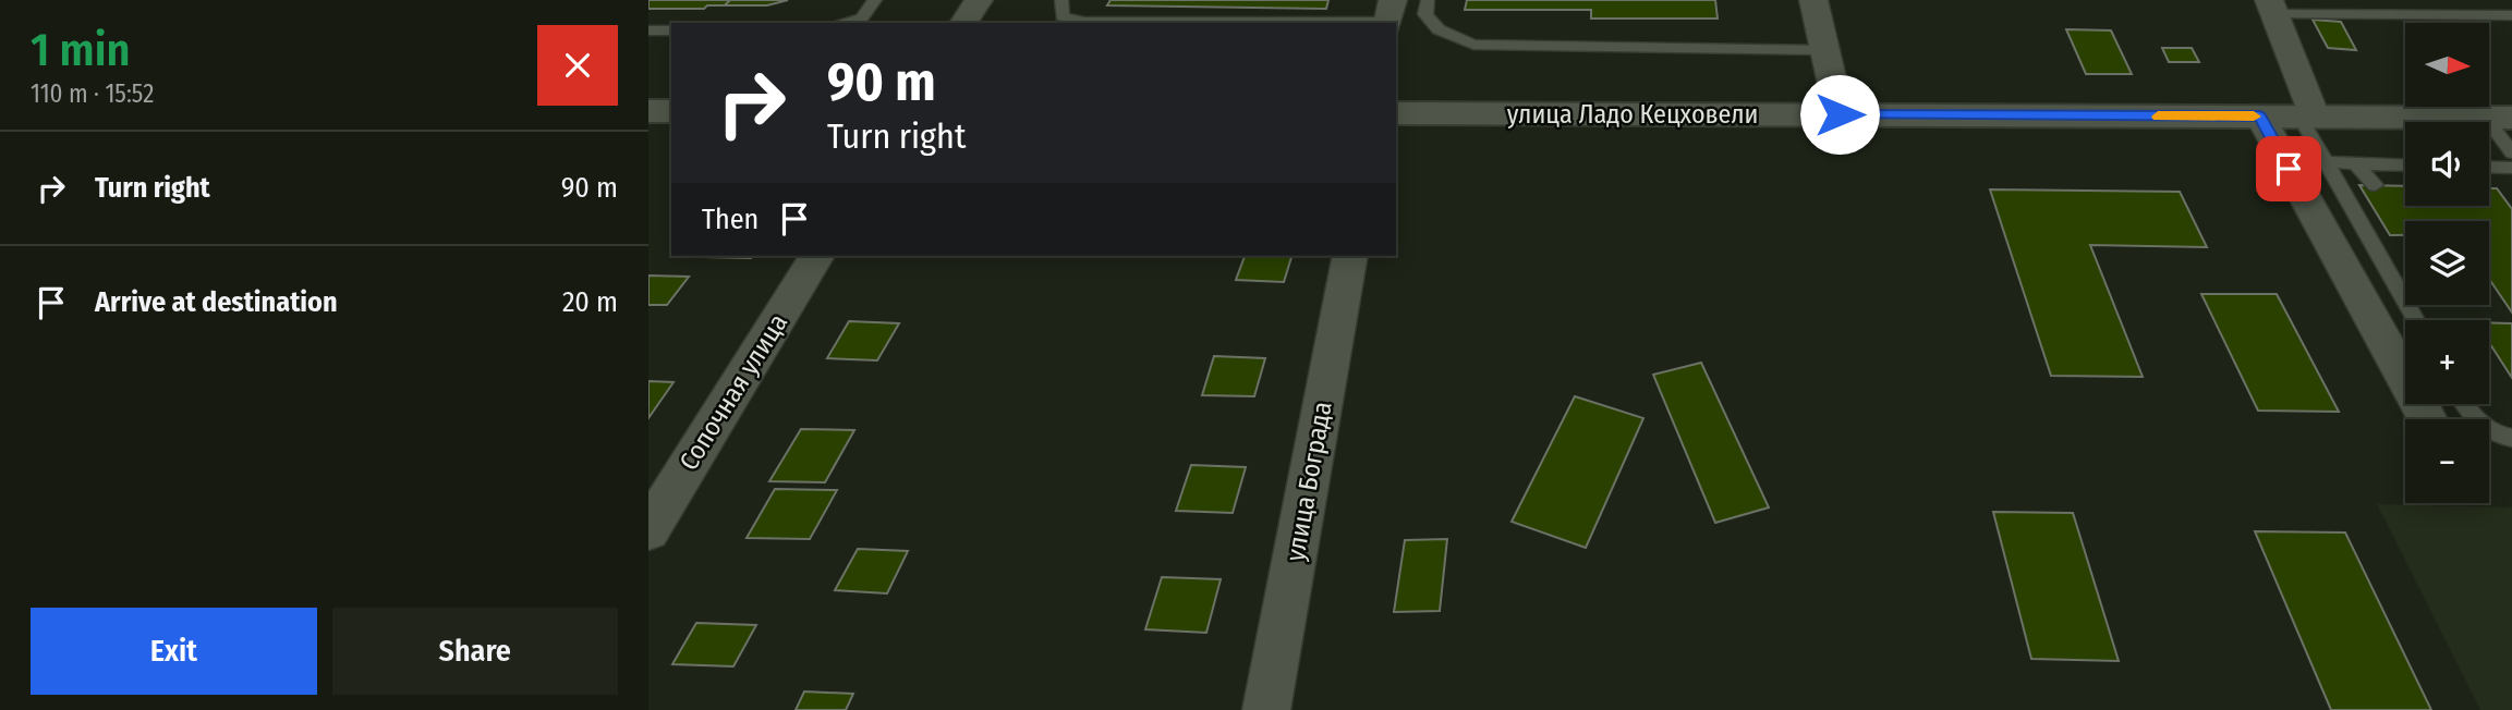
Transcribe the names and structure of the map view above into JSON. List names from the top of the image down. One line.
{"streets":{"main road":["улица Ладо Кецховели"],"street":["Сопочная улица","улица Бограда"]},"north":"right","page":{"heading":["1 min","110 m · 15:52"],"map_buttons":["+","−"],"turn":["90 m","Turn right"],"list":[{"name":"Turn right","value":"90 m"},{"name":"Arrive at destination","value":"20 m"}],"then":"Then","buttons":["Exit","Share"]}}
